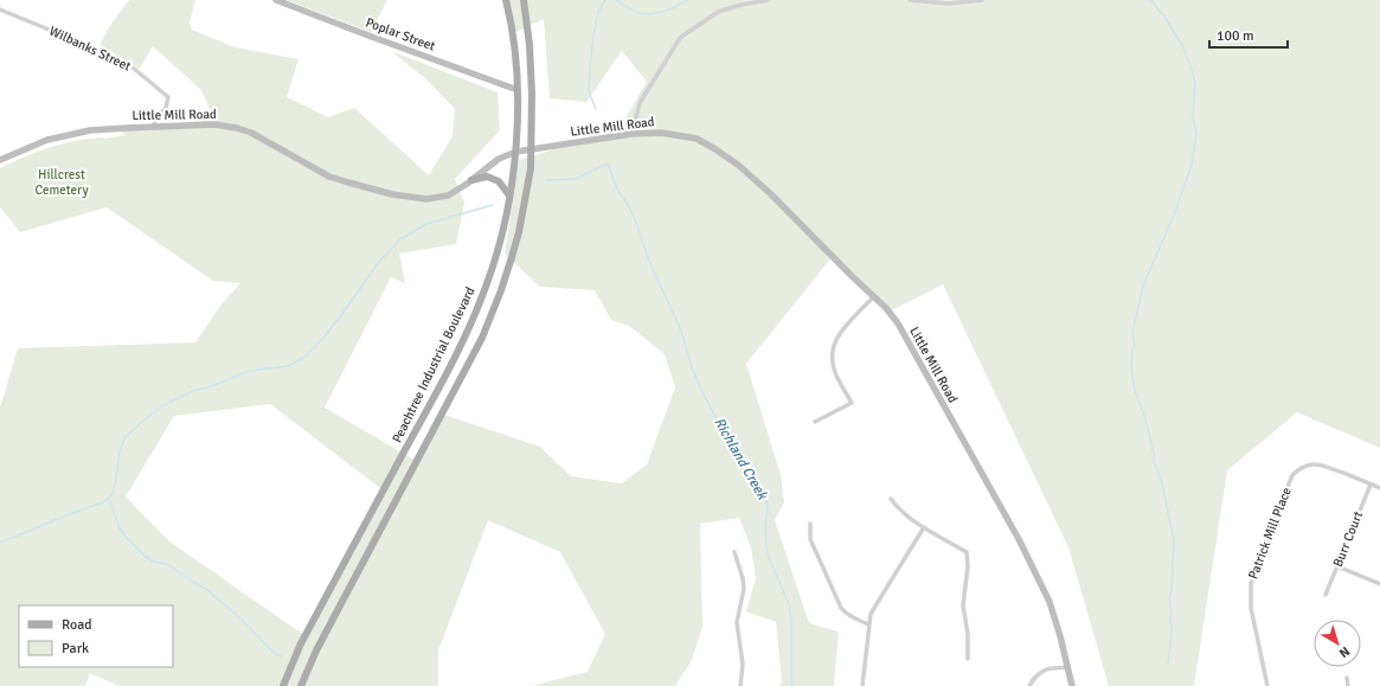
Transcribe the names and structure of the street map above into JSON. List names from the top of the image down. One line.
{"streets":{"main road":["Peachtree Industrial Boulevard"],"street":["Poplar Street","Wilbanks Street","Little Mill Road","Patrick Mill Place","Burr Court"]},"crossings":[["Poplar Street","Peachtree Industrial Boulevard"],["Wilbanks Street","Little Mill Road"],["Little Mill Road","Peachtree Industrial Boulevard"],["Patrick Mill Place","Burr Court"]],"water":["Richland Creek"],"parks":["Hillcrest Cemetery"],"legend":["Road","Park"],"scale_bar":"100 m","north":"bottom right"}
